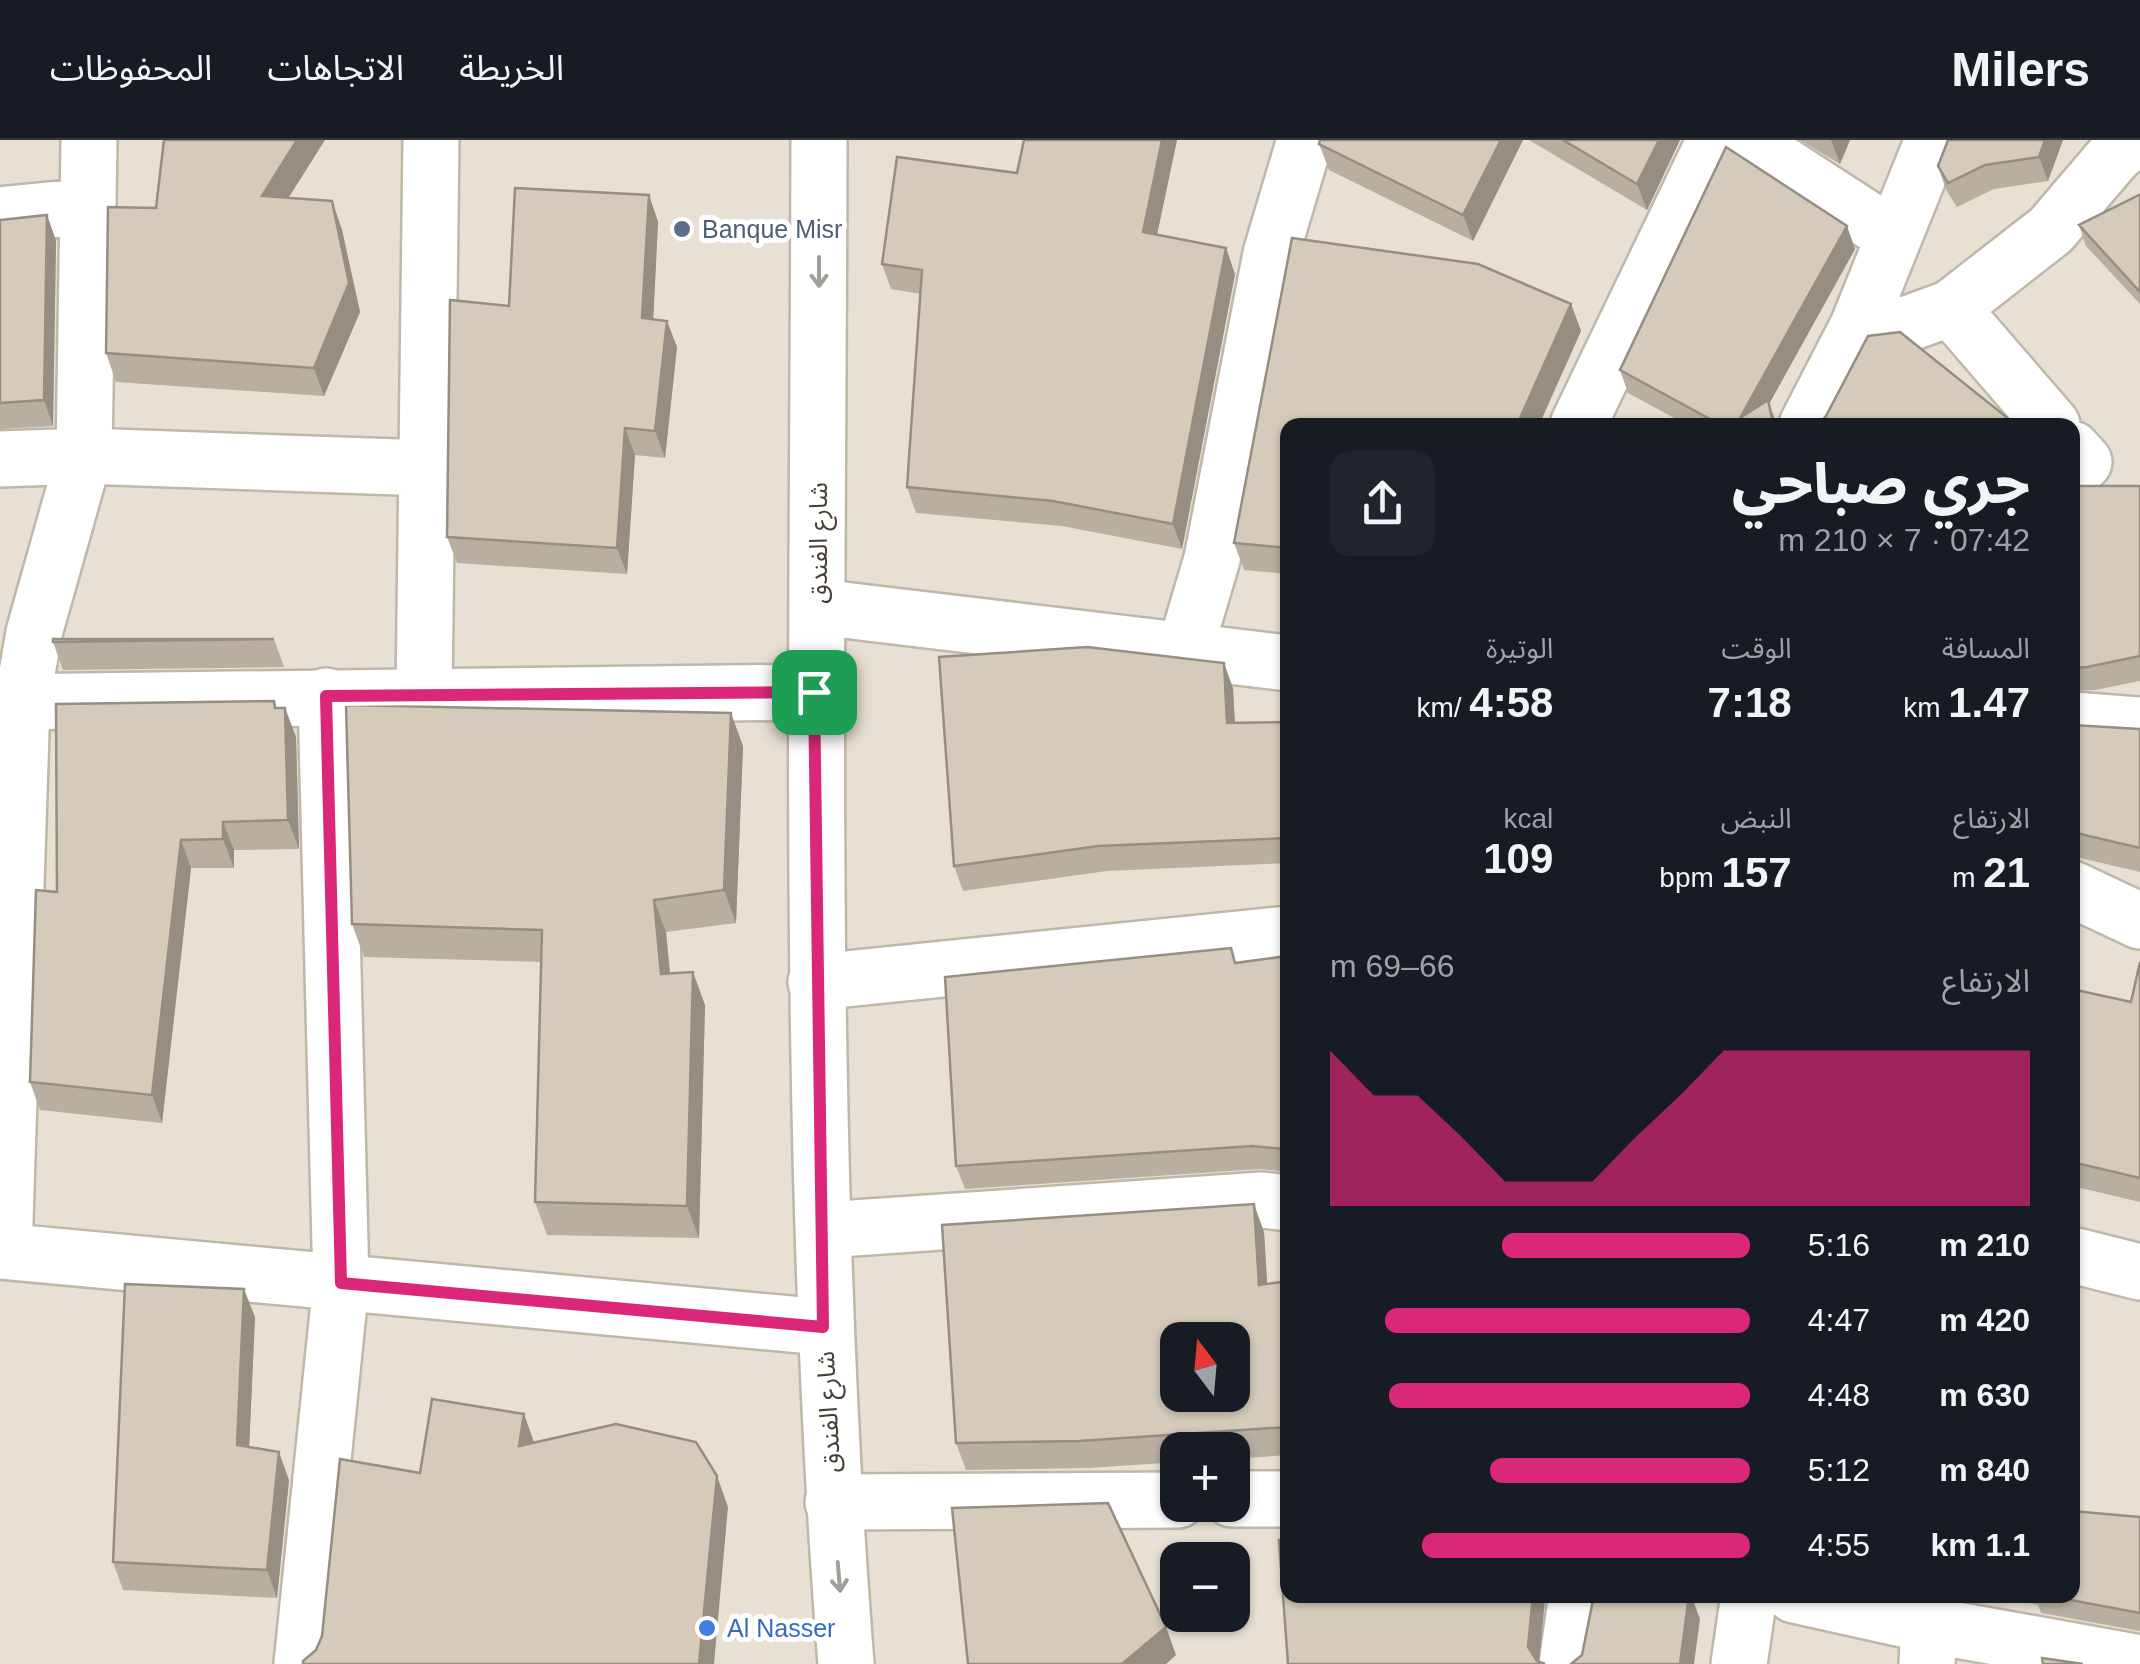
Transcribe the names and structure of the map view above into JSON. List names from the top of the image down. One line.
{"streets":{"street":["شارع الفندق"]},"places":["Banque Misr","Al Nasser"],"north":"top","page":{"header":"Milers","nav":["الخريطة","الاتجاهات","المحفوظات"],"heading":["جري صباحي","07:42 · 7 × 210 m"],"stats":[["المسافة","1.47 km"],["الوقت","7:18"],["الوتيرة","4:58 /km"],["الارتفاع","21 m"],["النبض","157 bpm"],["kcal","109"]],"chart":["الارتفاع","66–69 m"],"list":[{"name":"210 m","note":"5:16"},{"name":"420 m","note":"4:47"},{"name":"630 m","note":"4:48"},{"name":"840 m","note":"5:12"},{"name":"1.1 km","note":"4:55"}],"map_buttons":["+","−"]}}
